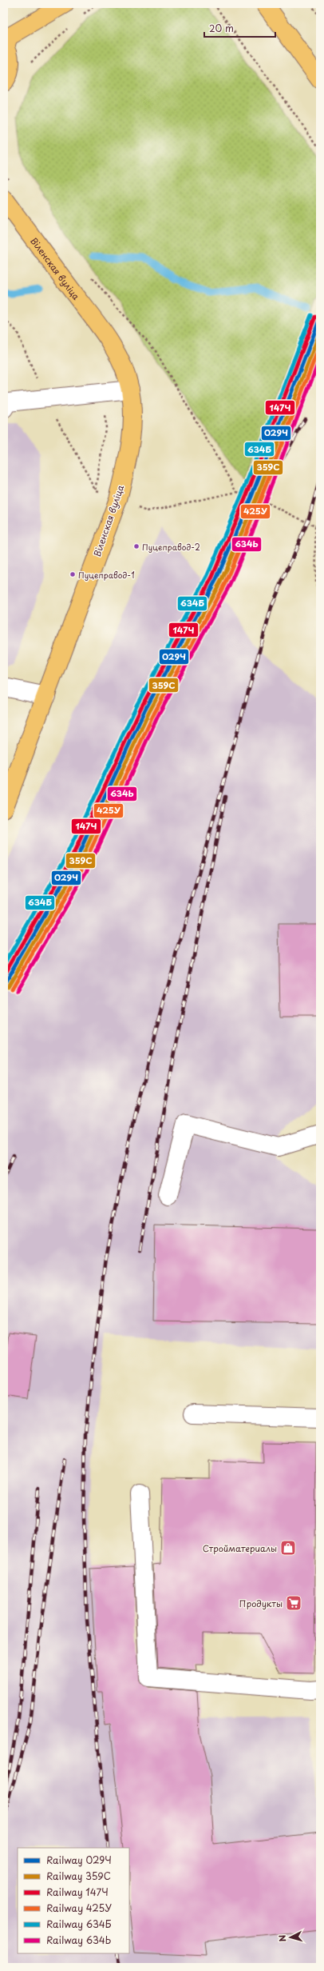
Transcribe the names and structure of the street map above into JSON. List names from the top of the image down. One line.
{"streets":{"main road":["Віленская вуліца"]},"places":{"other":["Пуцеправод-2","Пуцеправод-1"],"shop":["Стройматериалы"],"supermarket":["Продукты"]},"lines":["rail line 634Б","rail line 147Ч","rail line 029Ч","rail line 359С","rail line 425У","rail line 634Ь"],"legend":["Railway 029Ч","Railway 359С","Railway 147Ч","Railway 425У","Railway 634Б","Railway 634Ь"],"scale_bar":"20 m","north":"left"}
